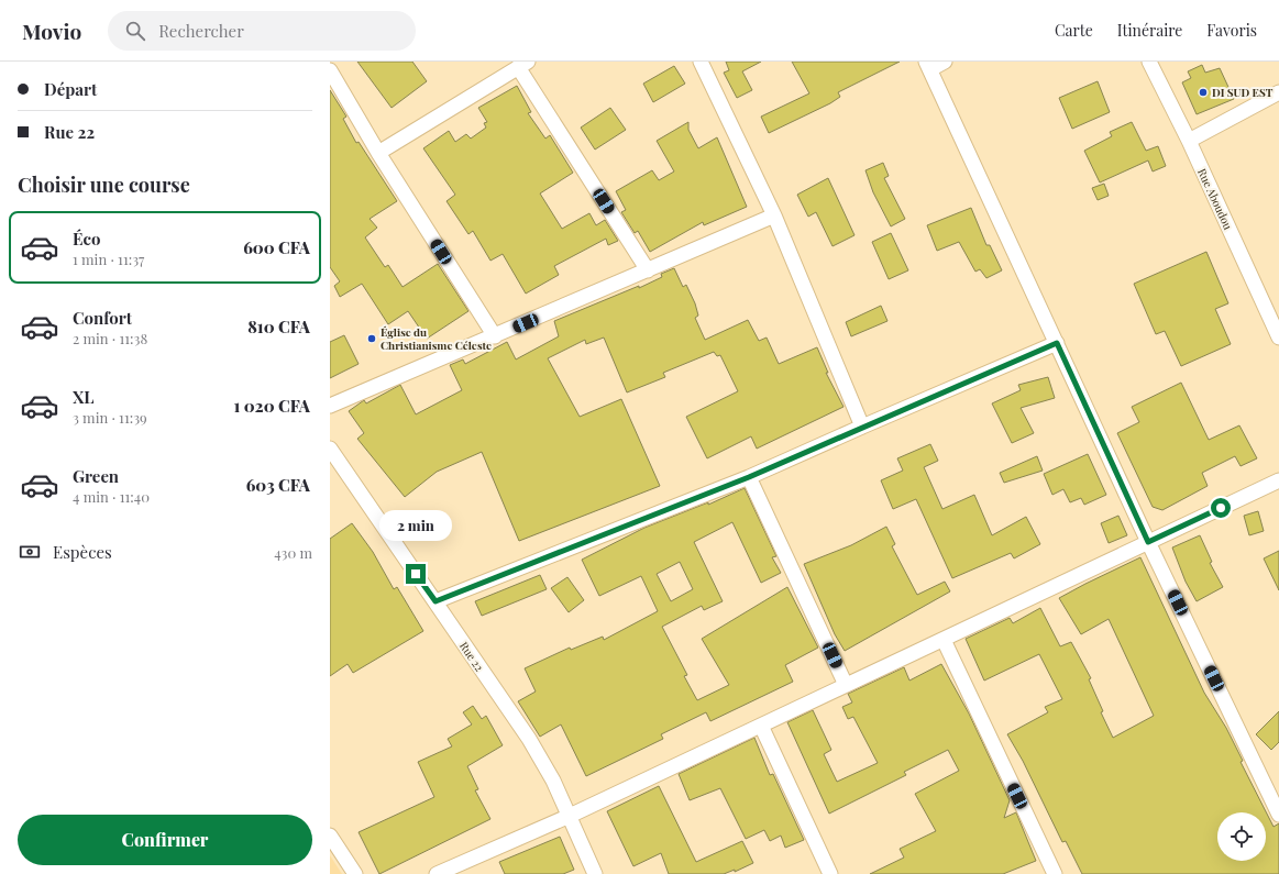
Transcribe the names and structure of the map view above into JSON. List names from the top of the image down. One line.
{"streets":{"street":["Rue Aboudou","Rue 22"]},"places":["DI SUD EST","Église du Christianisme Céleste"],"page":{"header":"Movio","search":"Rechercher","nav":["Carte","Itinéraire","Favoris"],"banner":["Départ","Rue 22"],"heading":"Choisir une course","list":[{"name":"Éco","note":"1 min · 11:37","value":"600 CFA"},{"name":"Confort","note":"2 min · 11:38","value":"810 CFA"},{"name":"XL","note":"3 min · 11:39","value":"1 020 CFA"},{"name":"Green","note":"4 min · 11:40","value":"603 CFA"}],"bubble":"2 min","pay":["Espèces","430 m"],"buttons":"Confirmer"}}
